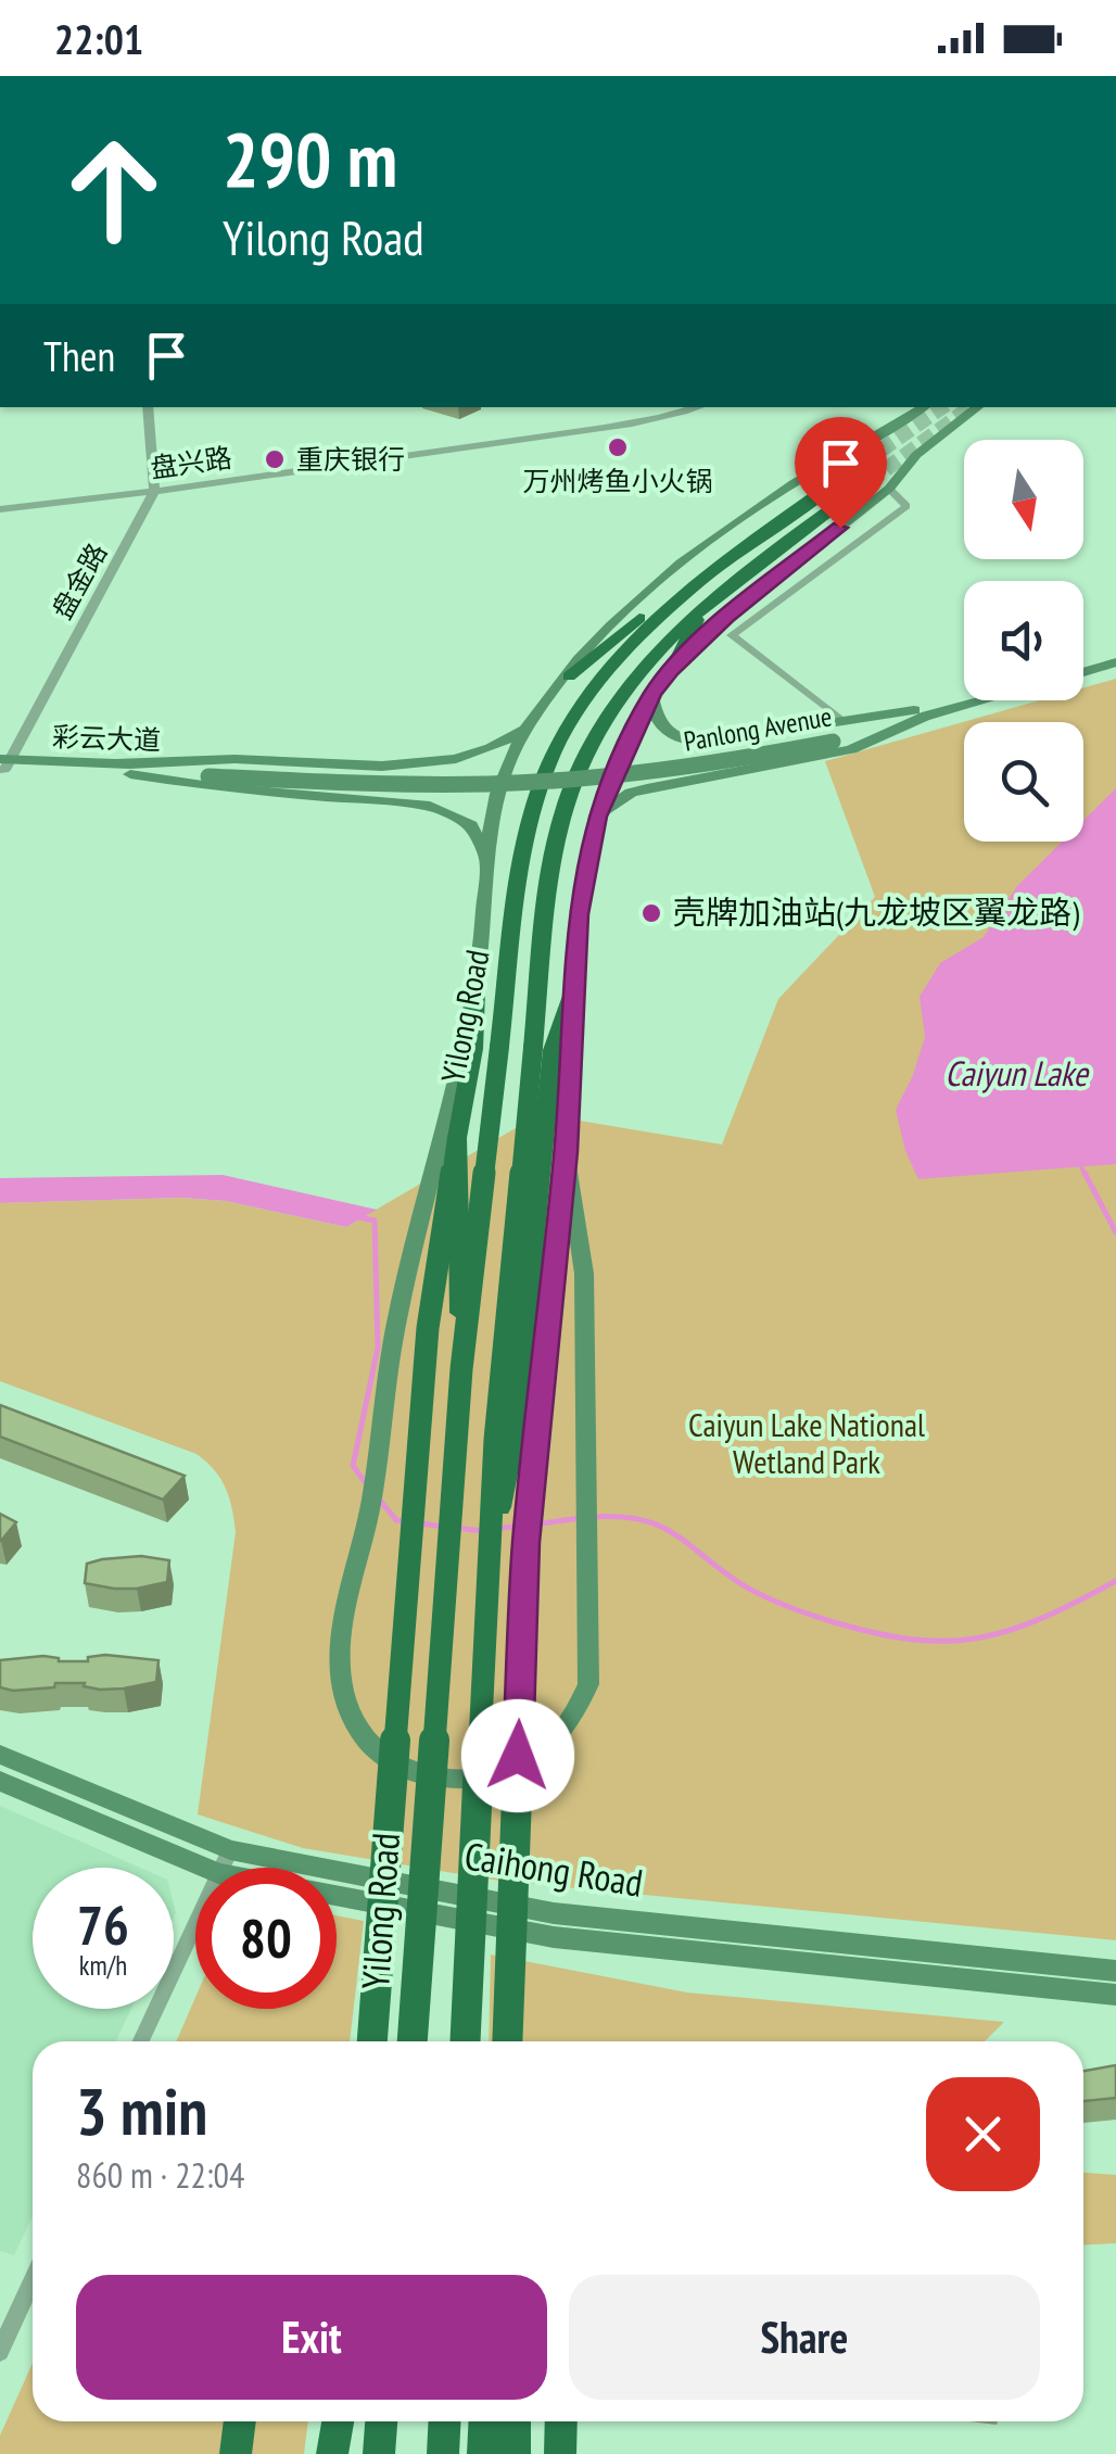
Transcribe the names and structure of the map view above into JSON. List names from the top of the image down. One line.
{"streets":{"highway":["Yilong Road"],"main road":["Panlong Avenue","彩云大道","Caihong Road"],"street":["盘兴路","盘金路"]},"crossings":[["盘兴路","盘金路"],["盘金路","彩云大道"],["Panlong Avenue","彩云大道"]],"water":["Caiyun Lake"],"parks":["Caiyun Lake National Wetland Park"],"places":["万州烤鱼小火锅","重庆银行","壳牌加油站(九龙坡区翼龙路)"],"north":"bottom","page":{"status":"22:01","turn":["290 m","Yilong Road"],"then":"Then","speed":"76 km/h","limit":"80","heading":["3 min","860 m · 22:04"],"buttons":["Exit","Share"]}}
